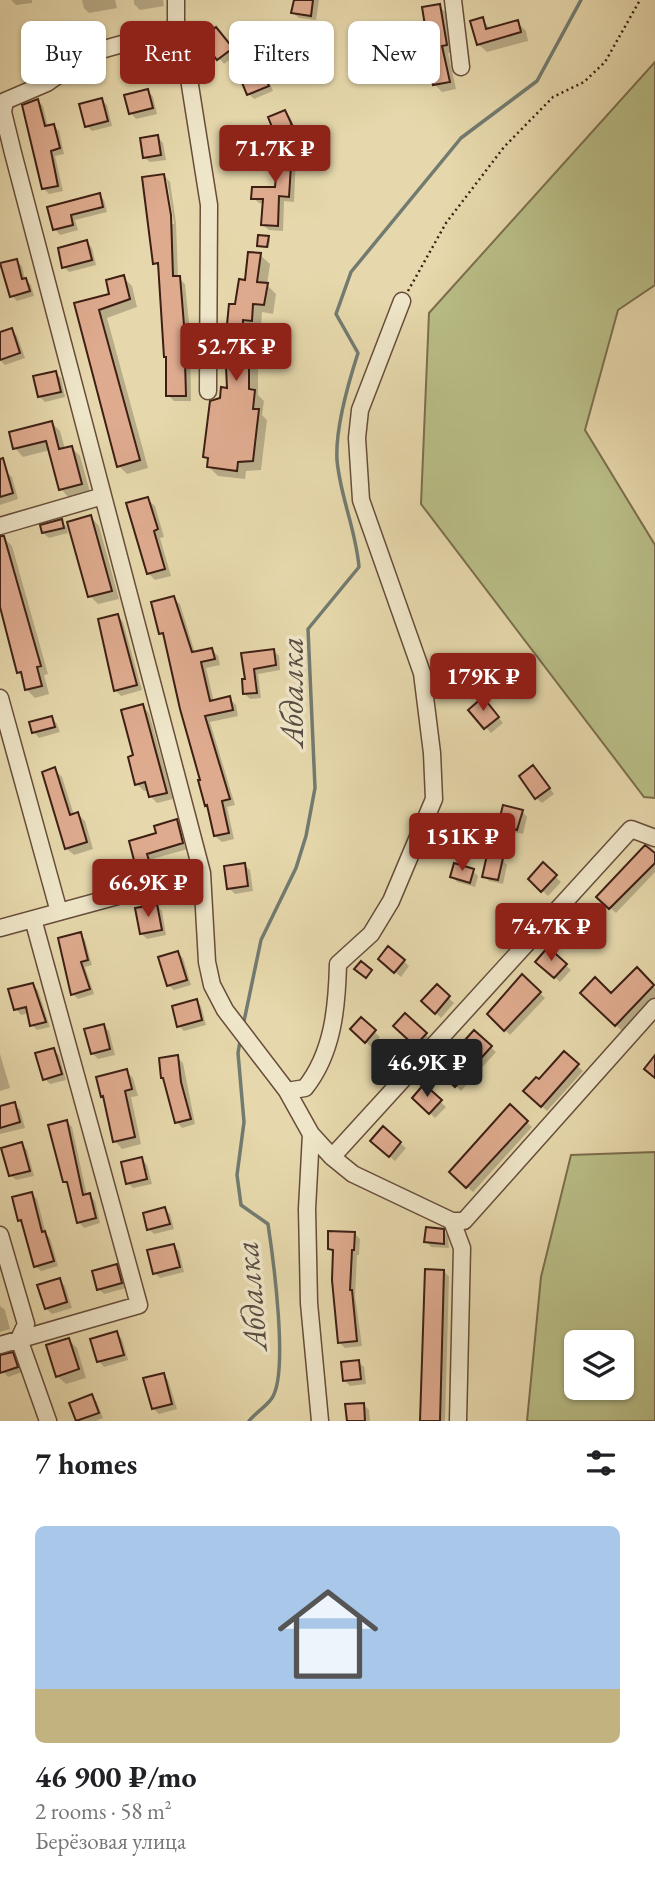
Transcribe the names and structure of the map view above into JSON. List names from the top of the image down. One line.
{"water":["Абдалка"],"page":{"chip":["Buy","Rent","Filters","New"],"price":["71.7K ₽","52.7K ₽","179K ₽","151K ₽","66.9K ₽","74.7K ₽","46.9K ₽"],"heading":"7 homes","list":[{"name":"46 900 ₽/mo","note":"2 rooms · 58 m² · Берёзовая улица"}]}}
